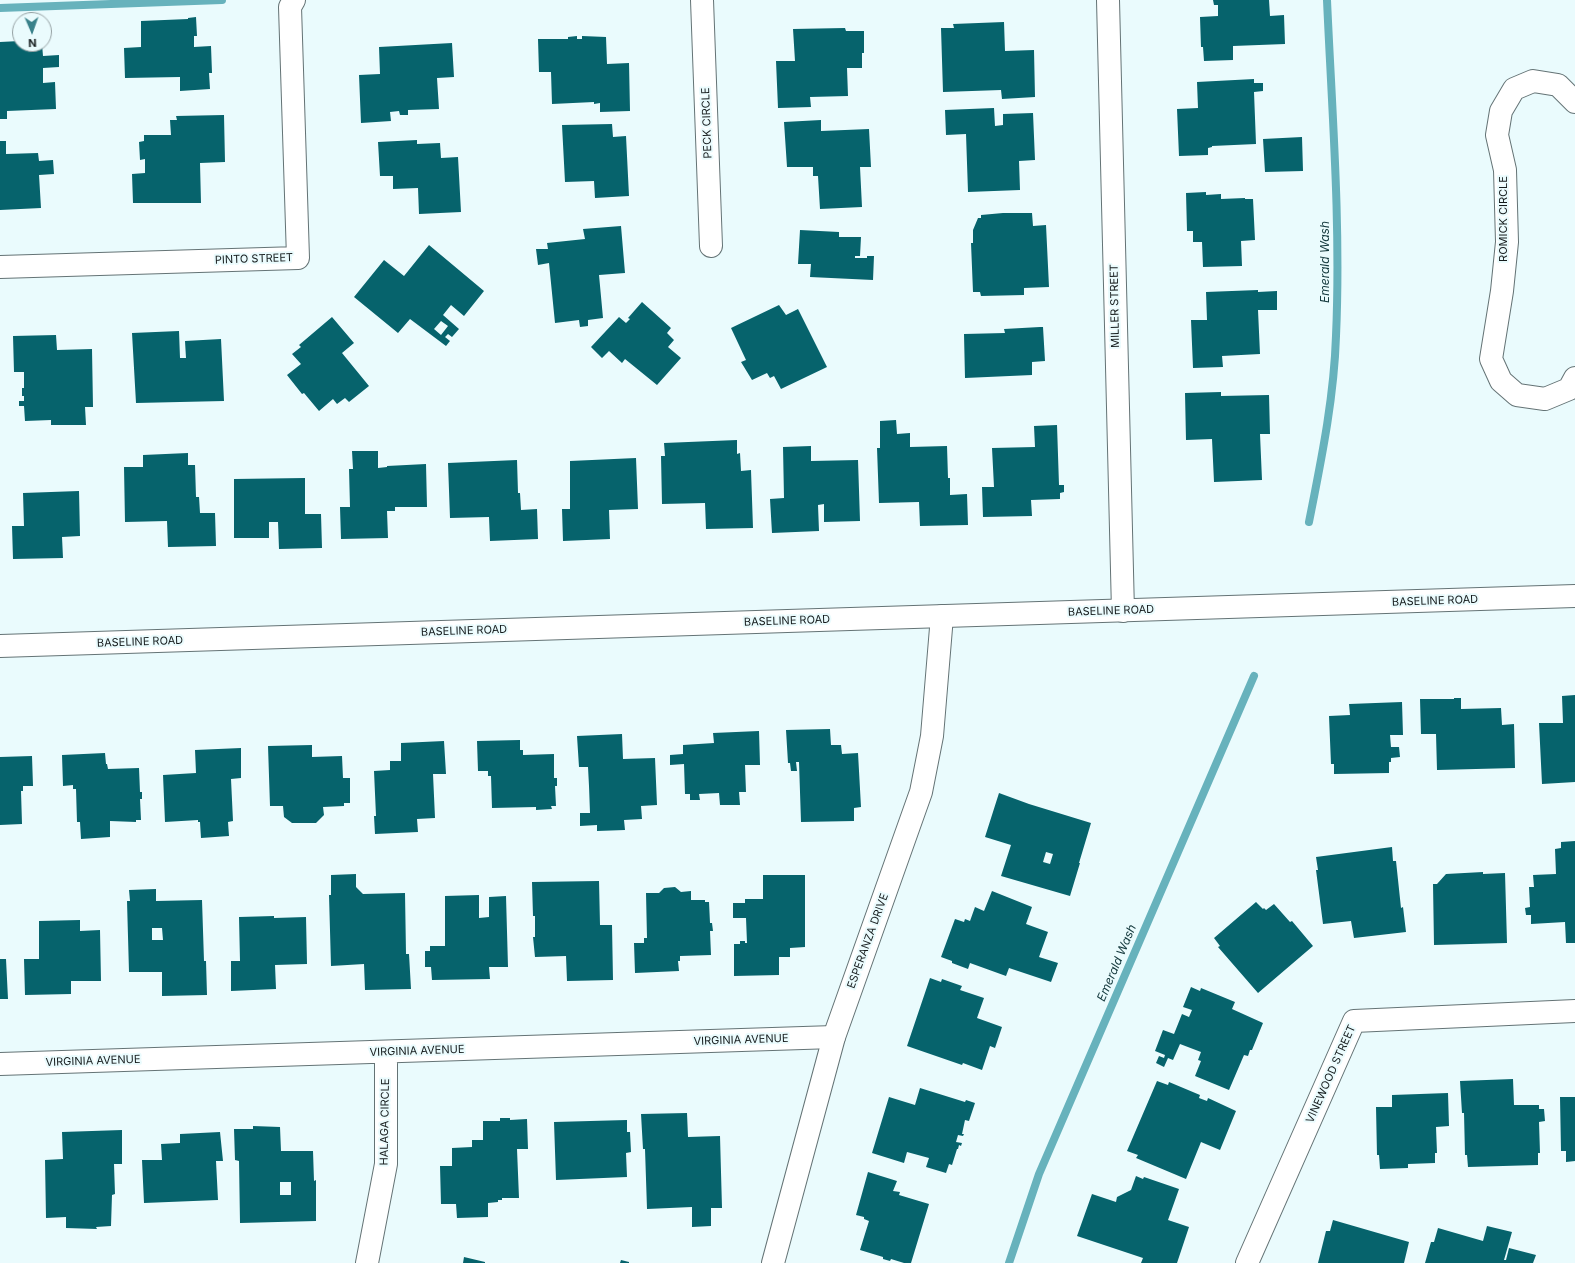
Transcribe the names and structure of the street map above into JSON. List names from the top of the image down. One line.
{"streets":{"street":["PECK CIRCLE","ROMICK CIRCLE","PINTO STREET","MILLER STREET","BASELINE ROAD","ESPERANZA DRIVE","VIRGINIA AVENUE","VINEWOOD STREET","HALAGA CIRCLE"]},"crossings":[["MILLER STREET","BASELINE ROAD"],["BASELINE ROAD","ESPERANZA DRIVE"],["ESPERANZA DRIVE","VIRGINIA AVENUE"],["VIRGINIA AVENUE","HALAGA CIRCLE"]],"water":["Emerald Wash"],"north":"bottom"}
